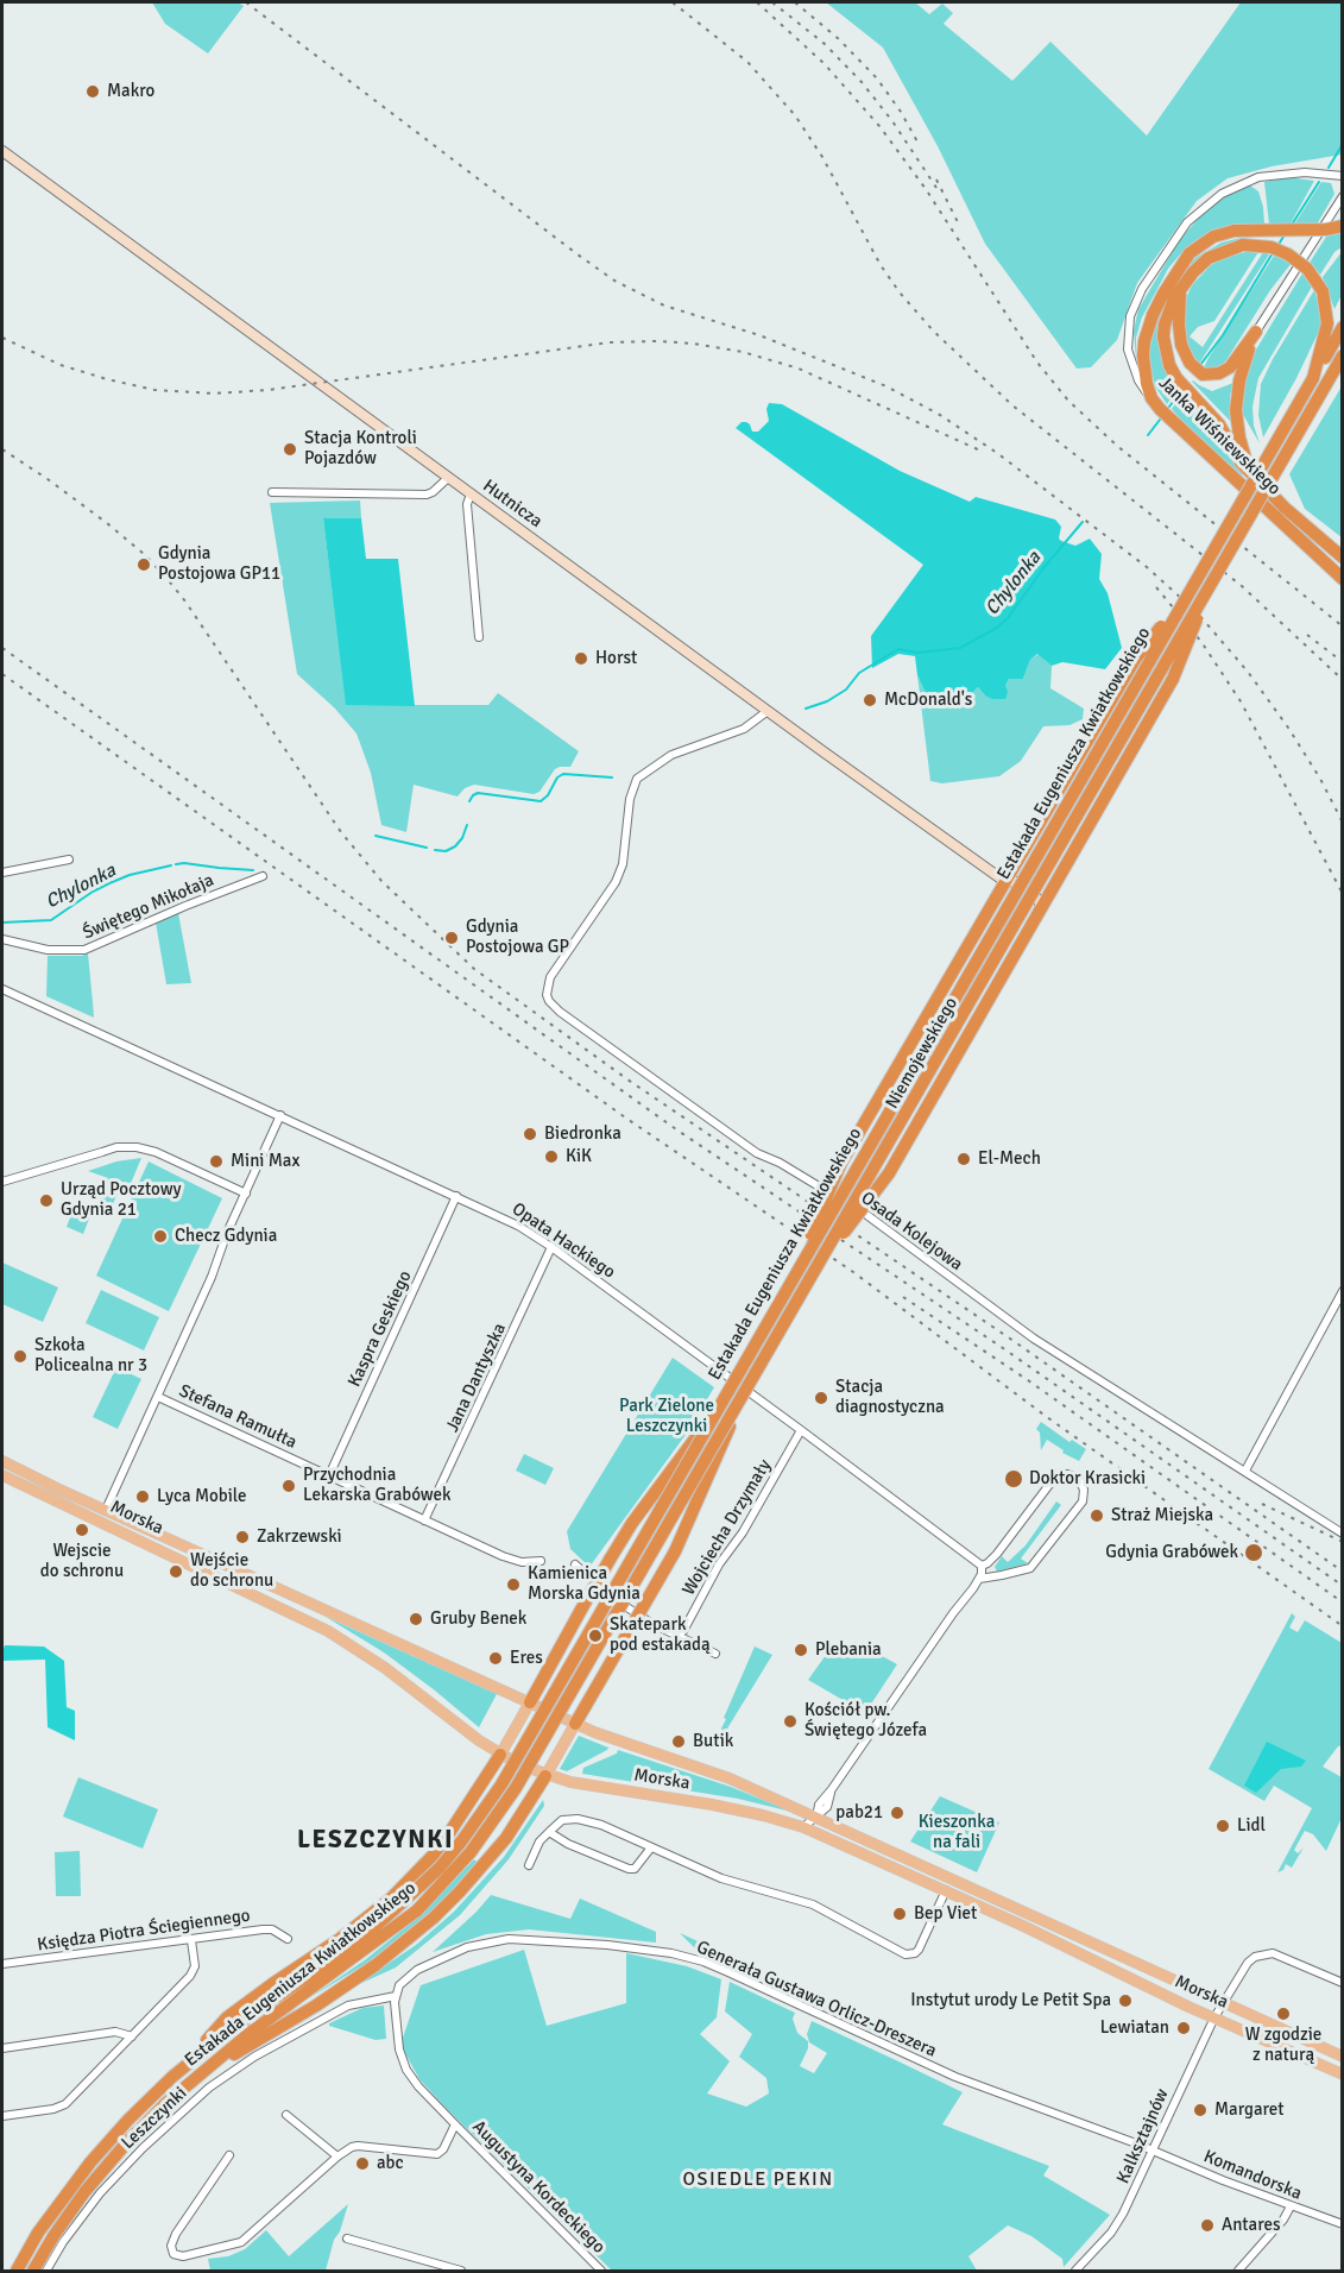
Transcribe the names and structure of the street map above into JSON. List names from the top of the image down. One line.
{"streets":{"highway":["Janka Wiśniewskiego","Estakada Eugeniusza Kwiatkowskiego"],"main road":["Hutnicza","Morska"],"street":["Świętego Mikołaja","Niemojewskiego","Osada Kolejowa","Opata Hackiego","Kaspra Geskiego","Jana Dantyszka","Stefana Ramułta","Wojciecha Drzymały","Księdza Piotra Ściegiennego","Generała Gustawa Orlicz-Dreszera","Leszczynki","Kalksztajnów","Komandorska","Augustyna Kordeckiego"]},"crossings":[["Hutnicza","Osada Kolejowa"],["Estakada Eugeniusza Kwiatkowskiego","Niemojewskiego"],["Niemojewskiego","Osada Kolejowa"],["Opata Hackiego","Kaspra Geskiego"],["Opata Hackiego","Jana Dantyszka"],["Opata Hackiego","Wojciecha Drzymały"],["Kaspra Geskiego","Stefana Ramułta"],["Jana Dantyszka","Stefana Ramułta"],["Morska","Kalksztajnów"],["Generała Gustawa Orlicz-Dreszera","Leszczynki"],["Generała Gustawa Orlicz-Dreszera","Kalksztajnów"],["Generała Gustawa Orlicz-Dreszera","Komandorska"],["Generała Gustawa Orlicz-Dreszera","Augustyna Kordeckiego"],["Leszczynki","Augustyna Kordeckiego"],["Kalksztajnów","Komandorska"]],"districts":["LESZCZYNKI","OSIEDLE PEKIN"],"water":["Chylonka"],"parks":["Park Zielone Leszczynki","Kieszonka na fali"],"places":["Makro","Stacja Kontroli Pojazdów","Gdynia Postojowa GP11","Horst","McDonald's","Gdynia Postojowa GP","Biedronka","KiK","El-Mech","Mini Max","Urząd Pocztowy Gdynia 21","Checz Gdynia","Szkoła Policealna nr 3","Stacja diagnostyczna","Doktor Krasicki","Przychodnia Lekarska Grabówek","Lyca Mobile","Straż Miejska","Wejscie do schronu","Zakrzewski","Gdynia Grabówek","Wejście do schronu","Kamienica Morska Gdynia","Gruby Benek","Skatepark pod estakadą","Plebania","Eres","Kościół pw. Świętego Józefa","Butik","pab21","Lidl","Bep Viet","Instytut urody Le Petit Spa","W zgodzie z naturą","Lewiatan","Margaret","abc","Antares"]}
